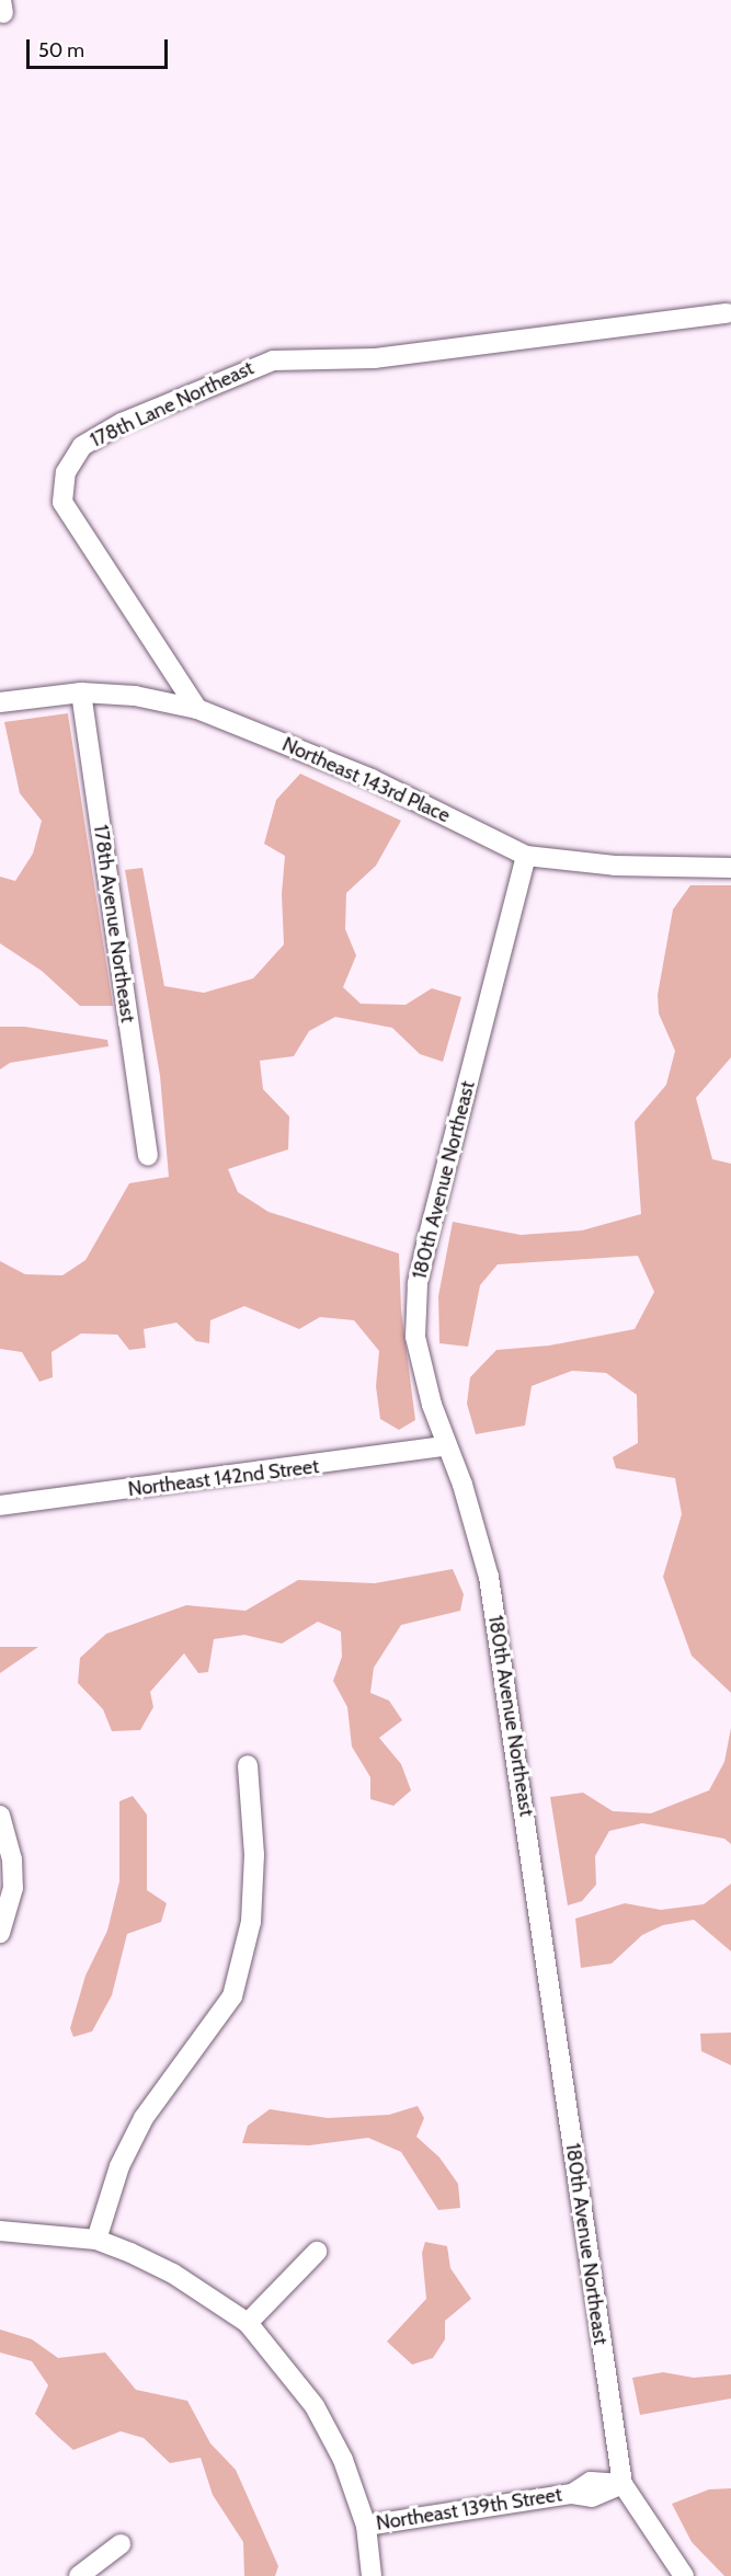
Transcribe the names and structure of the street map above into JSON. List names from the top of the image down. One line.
{"streets":{"street":["178th Lane Northeast","Northeast 143rd Place","178th Avenue Northeast","180th Avenue Northeast","Northeast 142nd Street","Northeast 139th Street"]},"crossings":[["178th Lane Northeast","Northeast 143rd Place"],["Northeast 143rd Place","178th Avenue Northeast"],["Northeast 143rd Place","180th Avenue Northeast"],["180th Avenue Northeast","Northeast 142nd Street"],["180th Avenue Northeast","Northeast 139th Street"]],"scale_bar":"50 m"}
